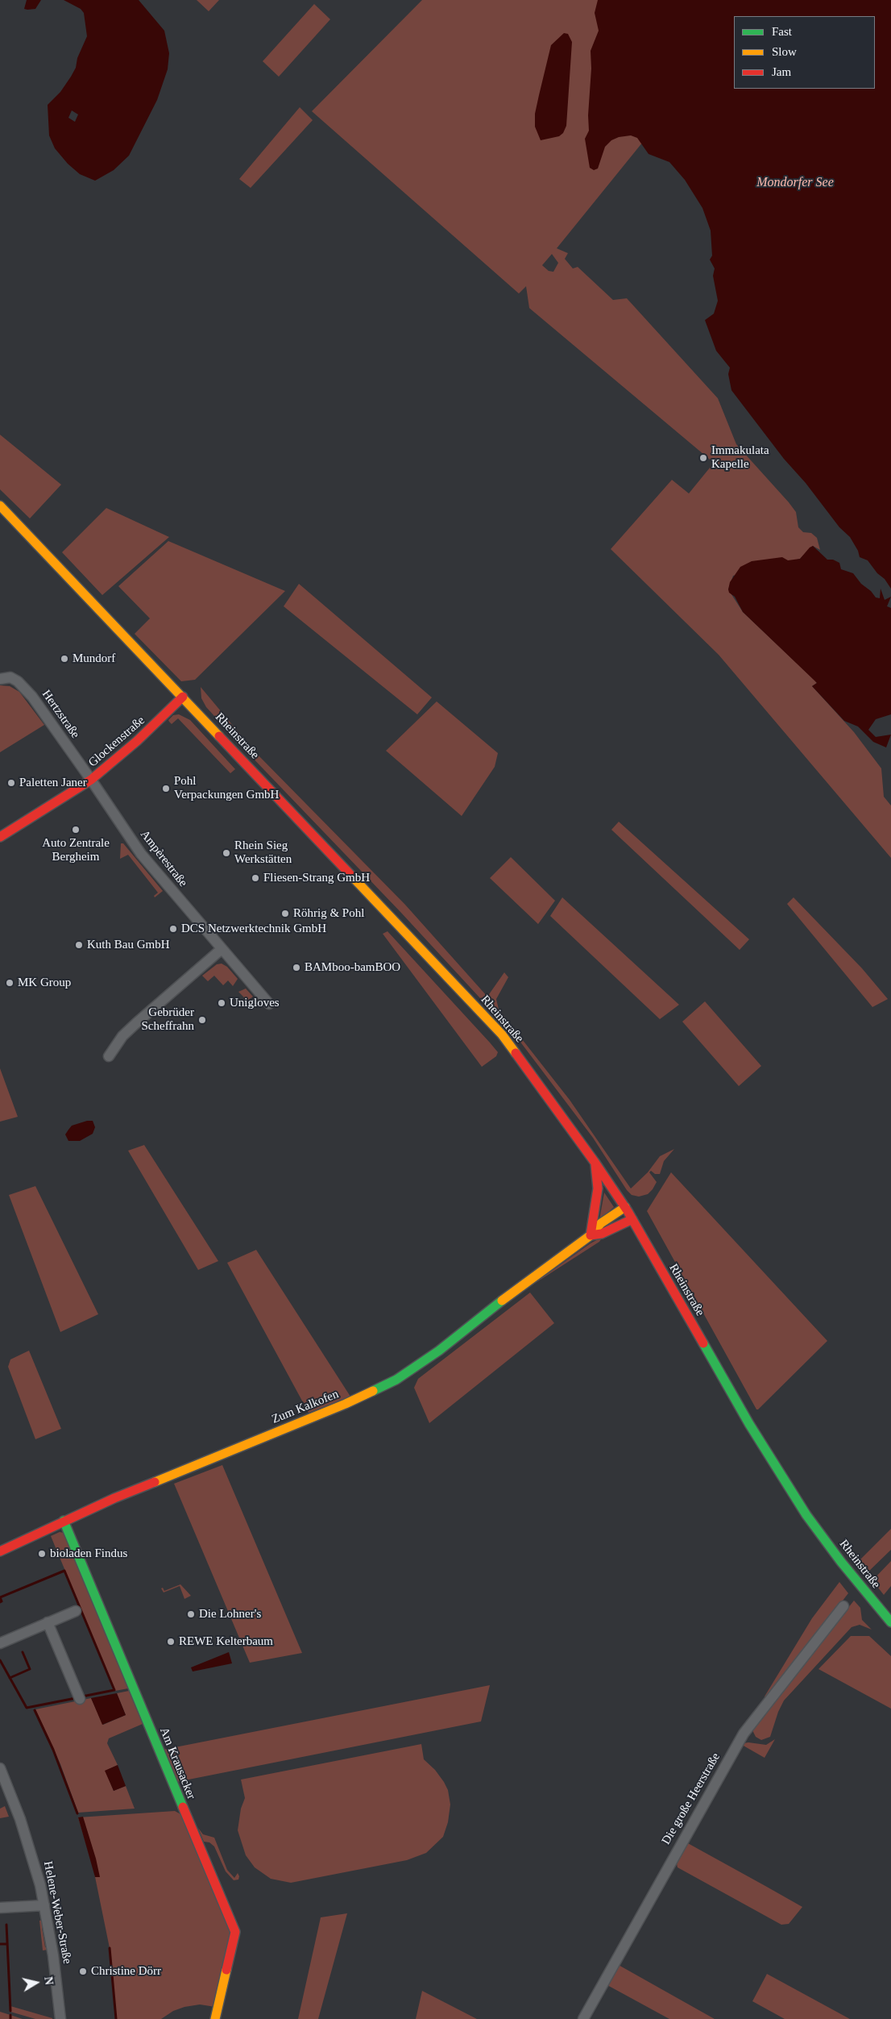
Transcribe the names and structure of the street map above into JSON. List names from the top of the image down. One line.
{"streets":{"street":["Hertzstraße","Rheinstraße","Glockenstraße","Ampèrestraße","Zum Kalkofen","Am Krausacker","Die große Heerstraße","Helene-Weber-Straße"]},"crossings":[["Hertzstraße","Glockenstraße"],["Hertzstraße","Ampèrestraße"],["Rheinstraße","Glockenstraße"],["Rheinstraße","Zum Kalkofen"],["Glockenstraße","Ampèrestraße"],["Zum Kalkofen","Am Krausacker"]],"water":["Mondorfer See"],"places":["Immakulata Kapelle","Mundorf","Paletten Janer","Pohl Verpackungen GmbH","Auto Zentrale Bergheim","Rhein Sieg Werkstätten","Fliesen-Strang GmbH","Röhrig & Pohl","DCS Netzwerktechnik GmbH","Kuth Bau GmbH","BAMboo-bamBOO","MK Group","Unigloves","Gebrüder Scheffrahn","bioladen Findus","Die Lohner's","REWE Kelterbaum","Christine Dörr"],"legend":["Fast","Slow","Jam"],"north":"right"}
